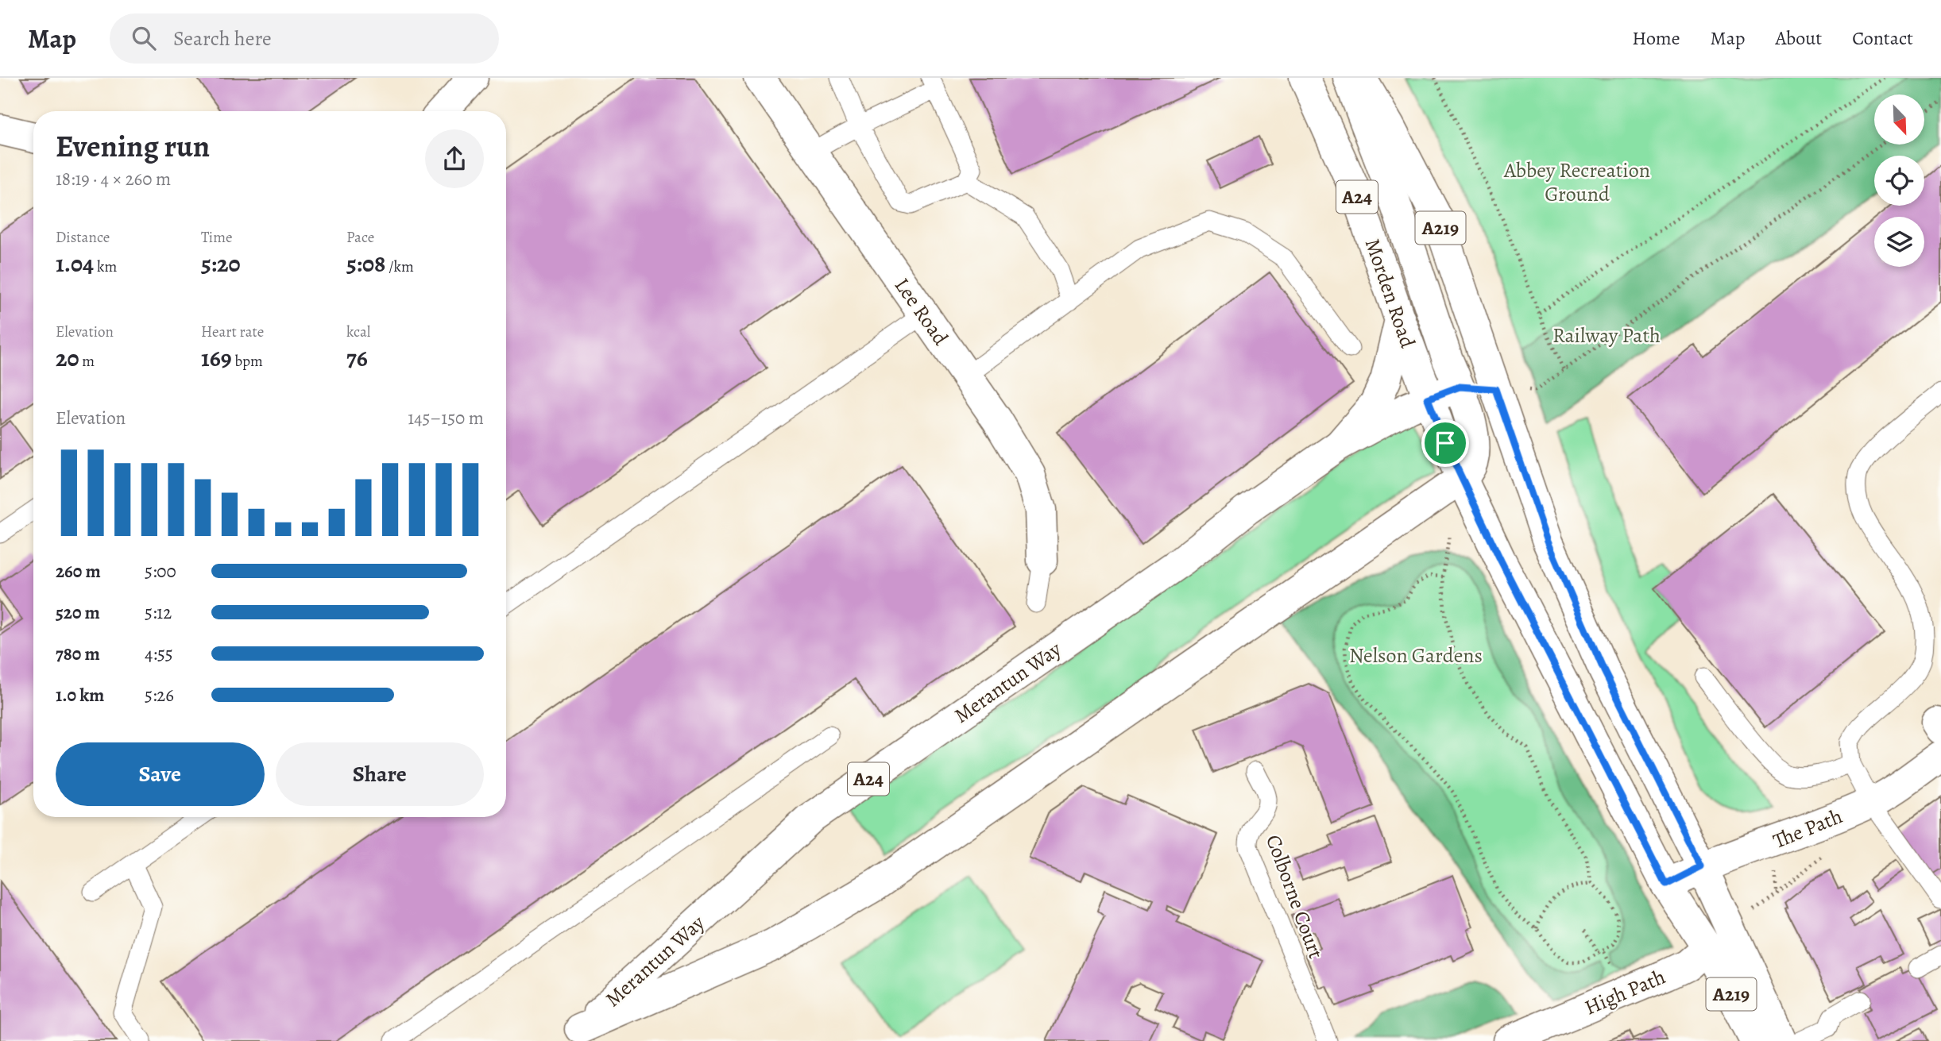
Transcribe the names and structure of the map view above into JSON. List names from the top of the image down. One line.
{"streets":{"main road":["A24","A219","Morden Road","Lee Road","Merantun Way","The Path","High Path"],"lane":["Colborne Court"]},"crossings":[["A219","The Path"],["Morden Road","Merantun Way"],["Morden Road","The Path"],["Morden Road","High Path"]],"parks":["Abbey Recreation Ground","Railway Path","Nelson Gardens"],"north":"bottom right","page":{"header":"Map","search":"Search here","nav":["Home","Map","About","Contact"],"heading":["Evening run","18:19 · 4 × 260 m"],"stats":[["Distance","1.04 km"],["Time","5:20"],["Pace","5:08 /km"],["Elevation","20 m"],["Heart rate","169 bpm"],["kcal","76"]],"chart":["Elevation","145–150 m"],"list":[{"name":"260 m","note":"5:00"},{"name":"520 m","note":"5:12"},{"name":"780 m","note":"4:55"},{"name":"1.0 km","note":"5:26"}],"buttons":["Save","Share"]}}
